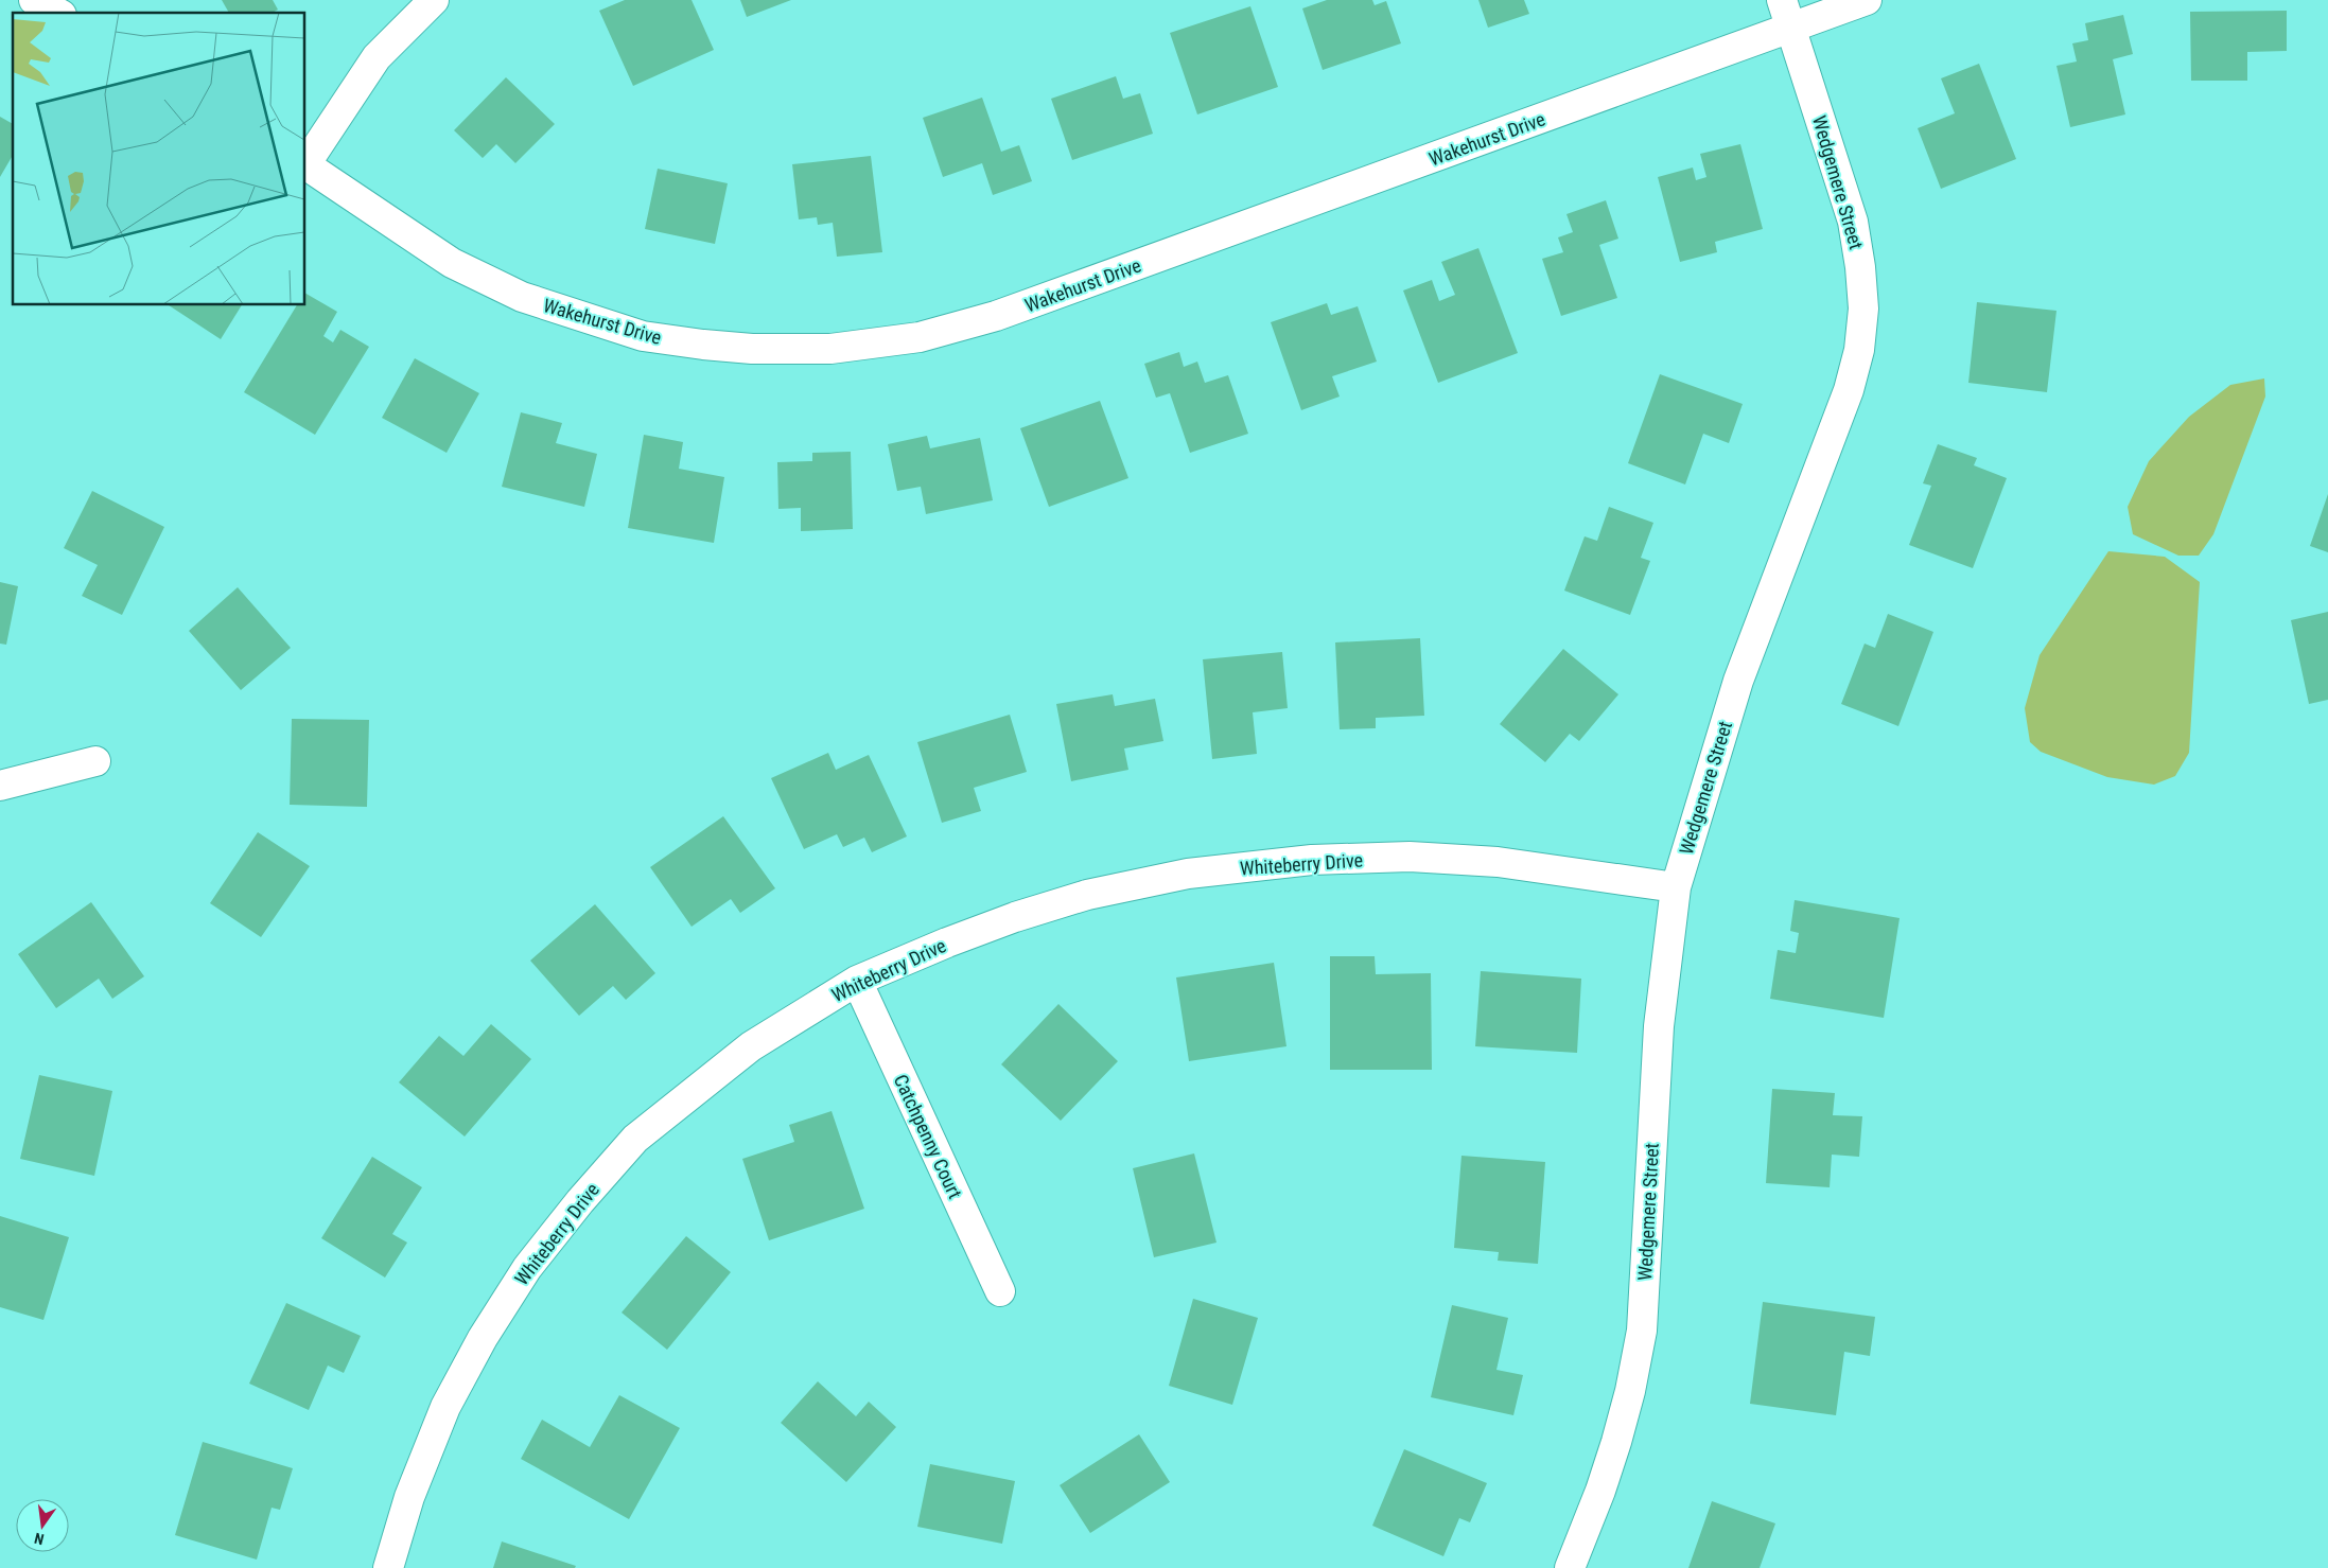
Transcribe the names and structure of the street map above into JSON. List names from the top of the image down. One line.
{"streets":{"street":["Wakehurst Drive","Wedgemere Street","Whiteberry Drive","Catchpenny Court"]},"crossings":[["Wakehurst Drive","Wedgemere Street"],["Wedgemere Street","Whiteberry Drive"],["Whiteberry Drive","Catchpenny Court"]],"north":"bottom"}
